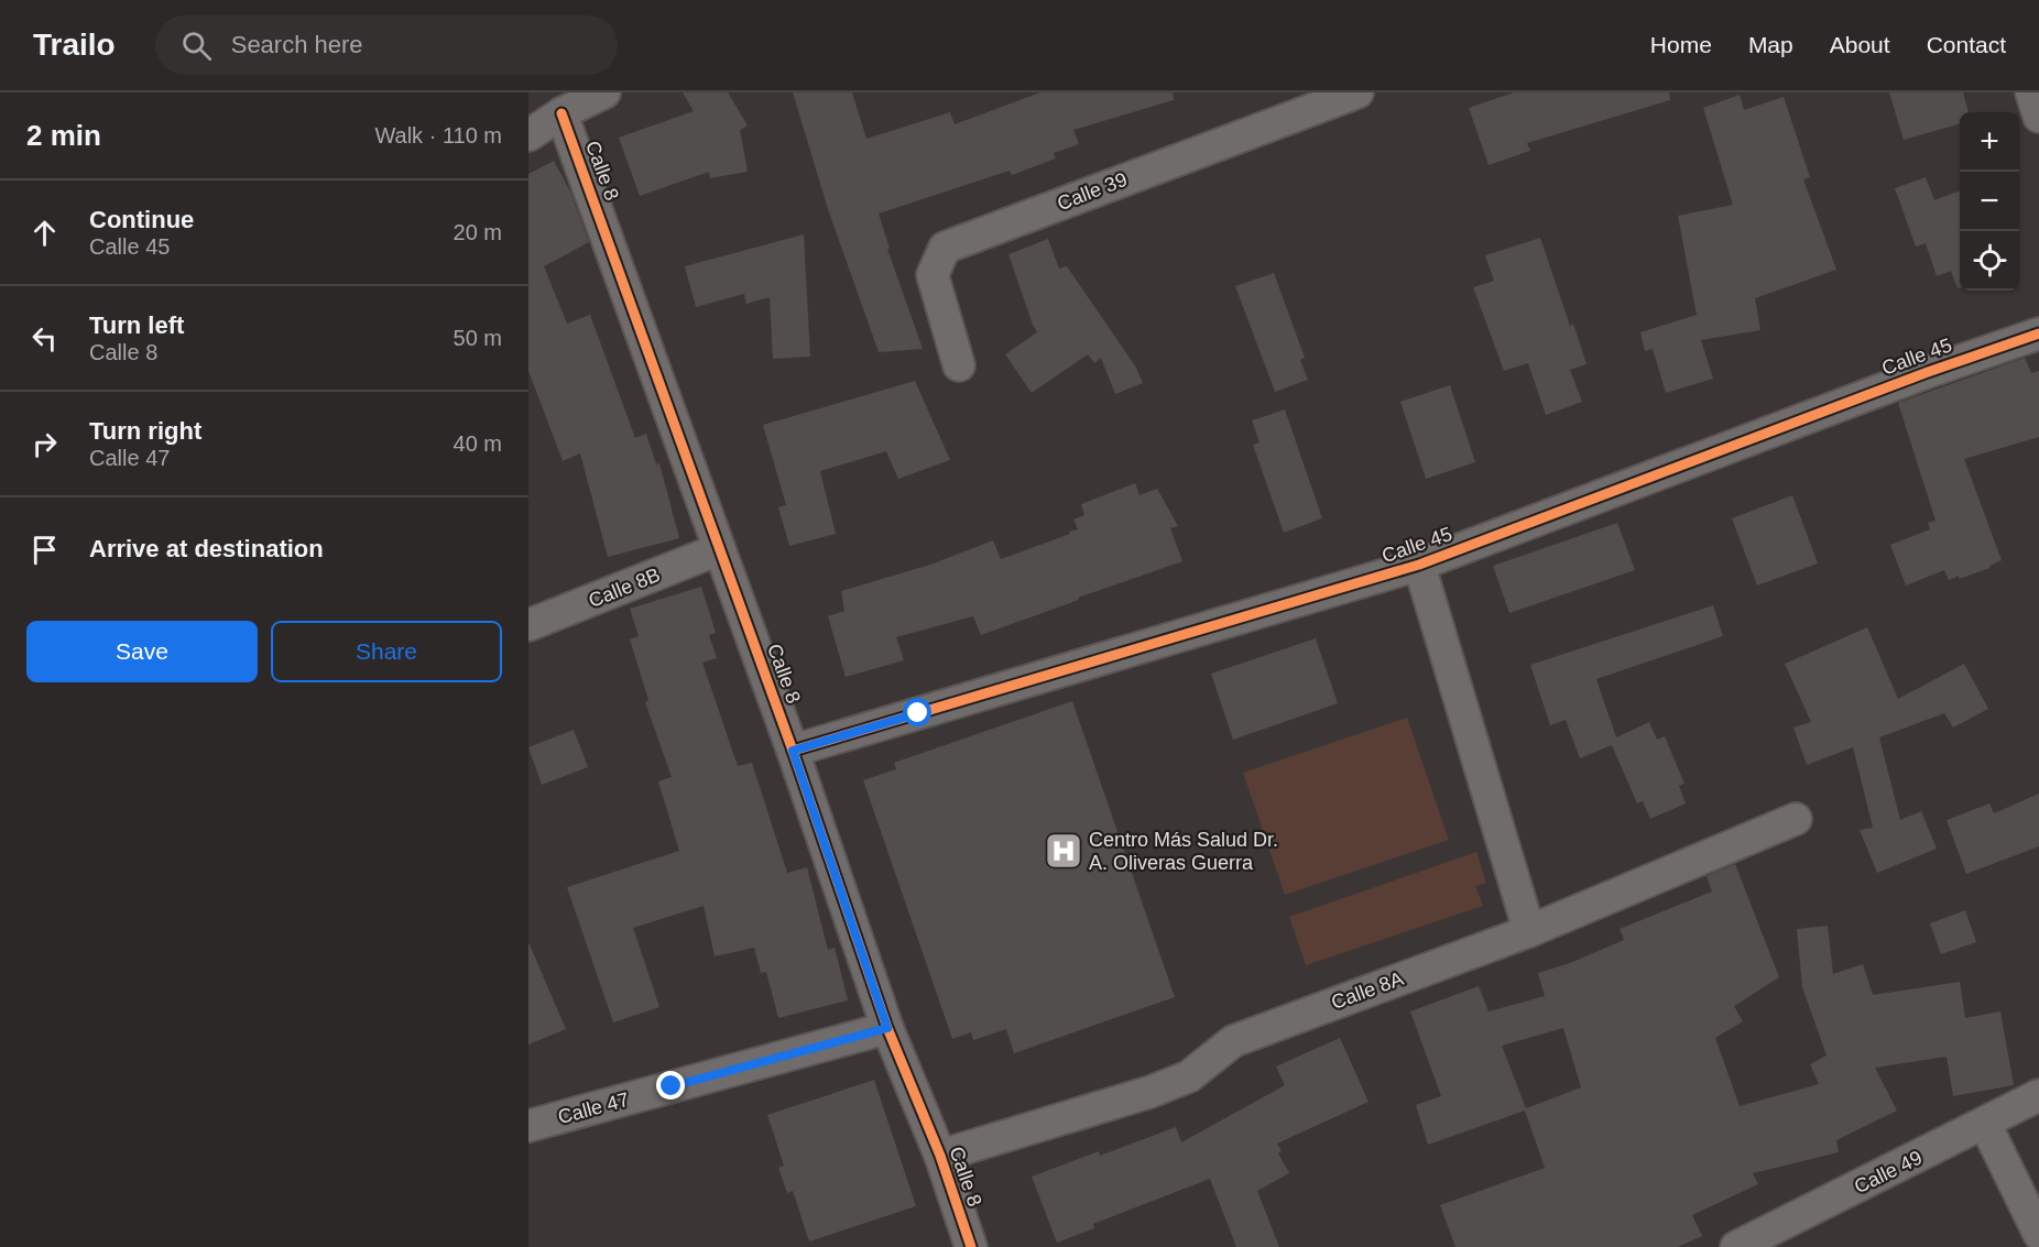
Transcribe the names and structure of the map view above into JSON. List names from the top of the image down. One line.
{"streets":{"street":["Calle 8","Calle 39","Calle 45","Calle 8B","Calle 8A","Calle 47","Calle 49"]},"crossings":[["Calle 8","Calle 45"],["Calle 8","Calle 8B"],["Calle 8","Calle 8A"],["Calle 8","Calle 47"]],"places":{"hospital":["Centro Más Salud Dr. A. Oliveras Guerra"]},"page":{"header":"Trailo","search":"Search here","nav":["Home","Map","About","Contact"],"heading":["2 min","Walk · 110 m"],"map_buttons":["+","−"],"list":[["Continue","Calle 45","20 m"],["Turn left","Calle 8","50 m"],["Turn right","Calle 47","40 m"],"Arrive at destination"],"buttons":["Save","Share"]}}
